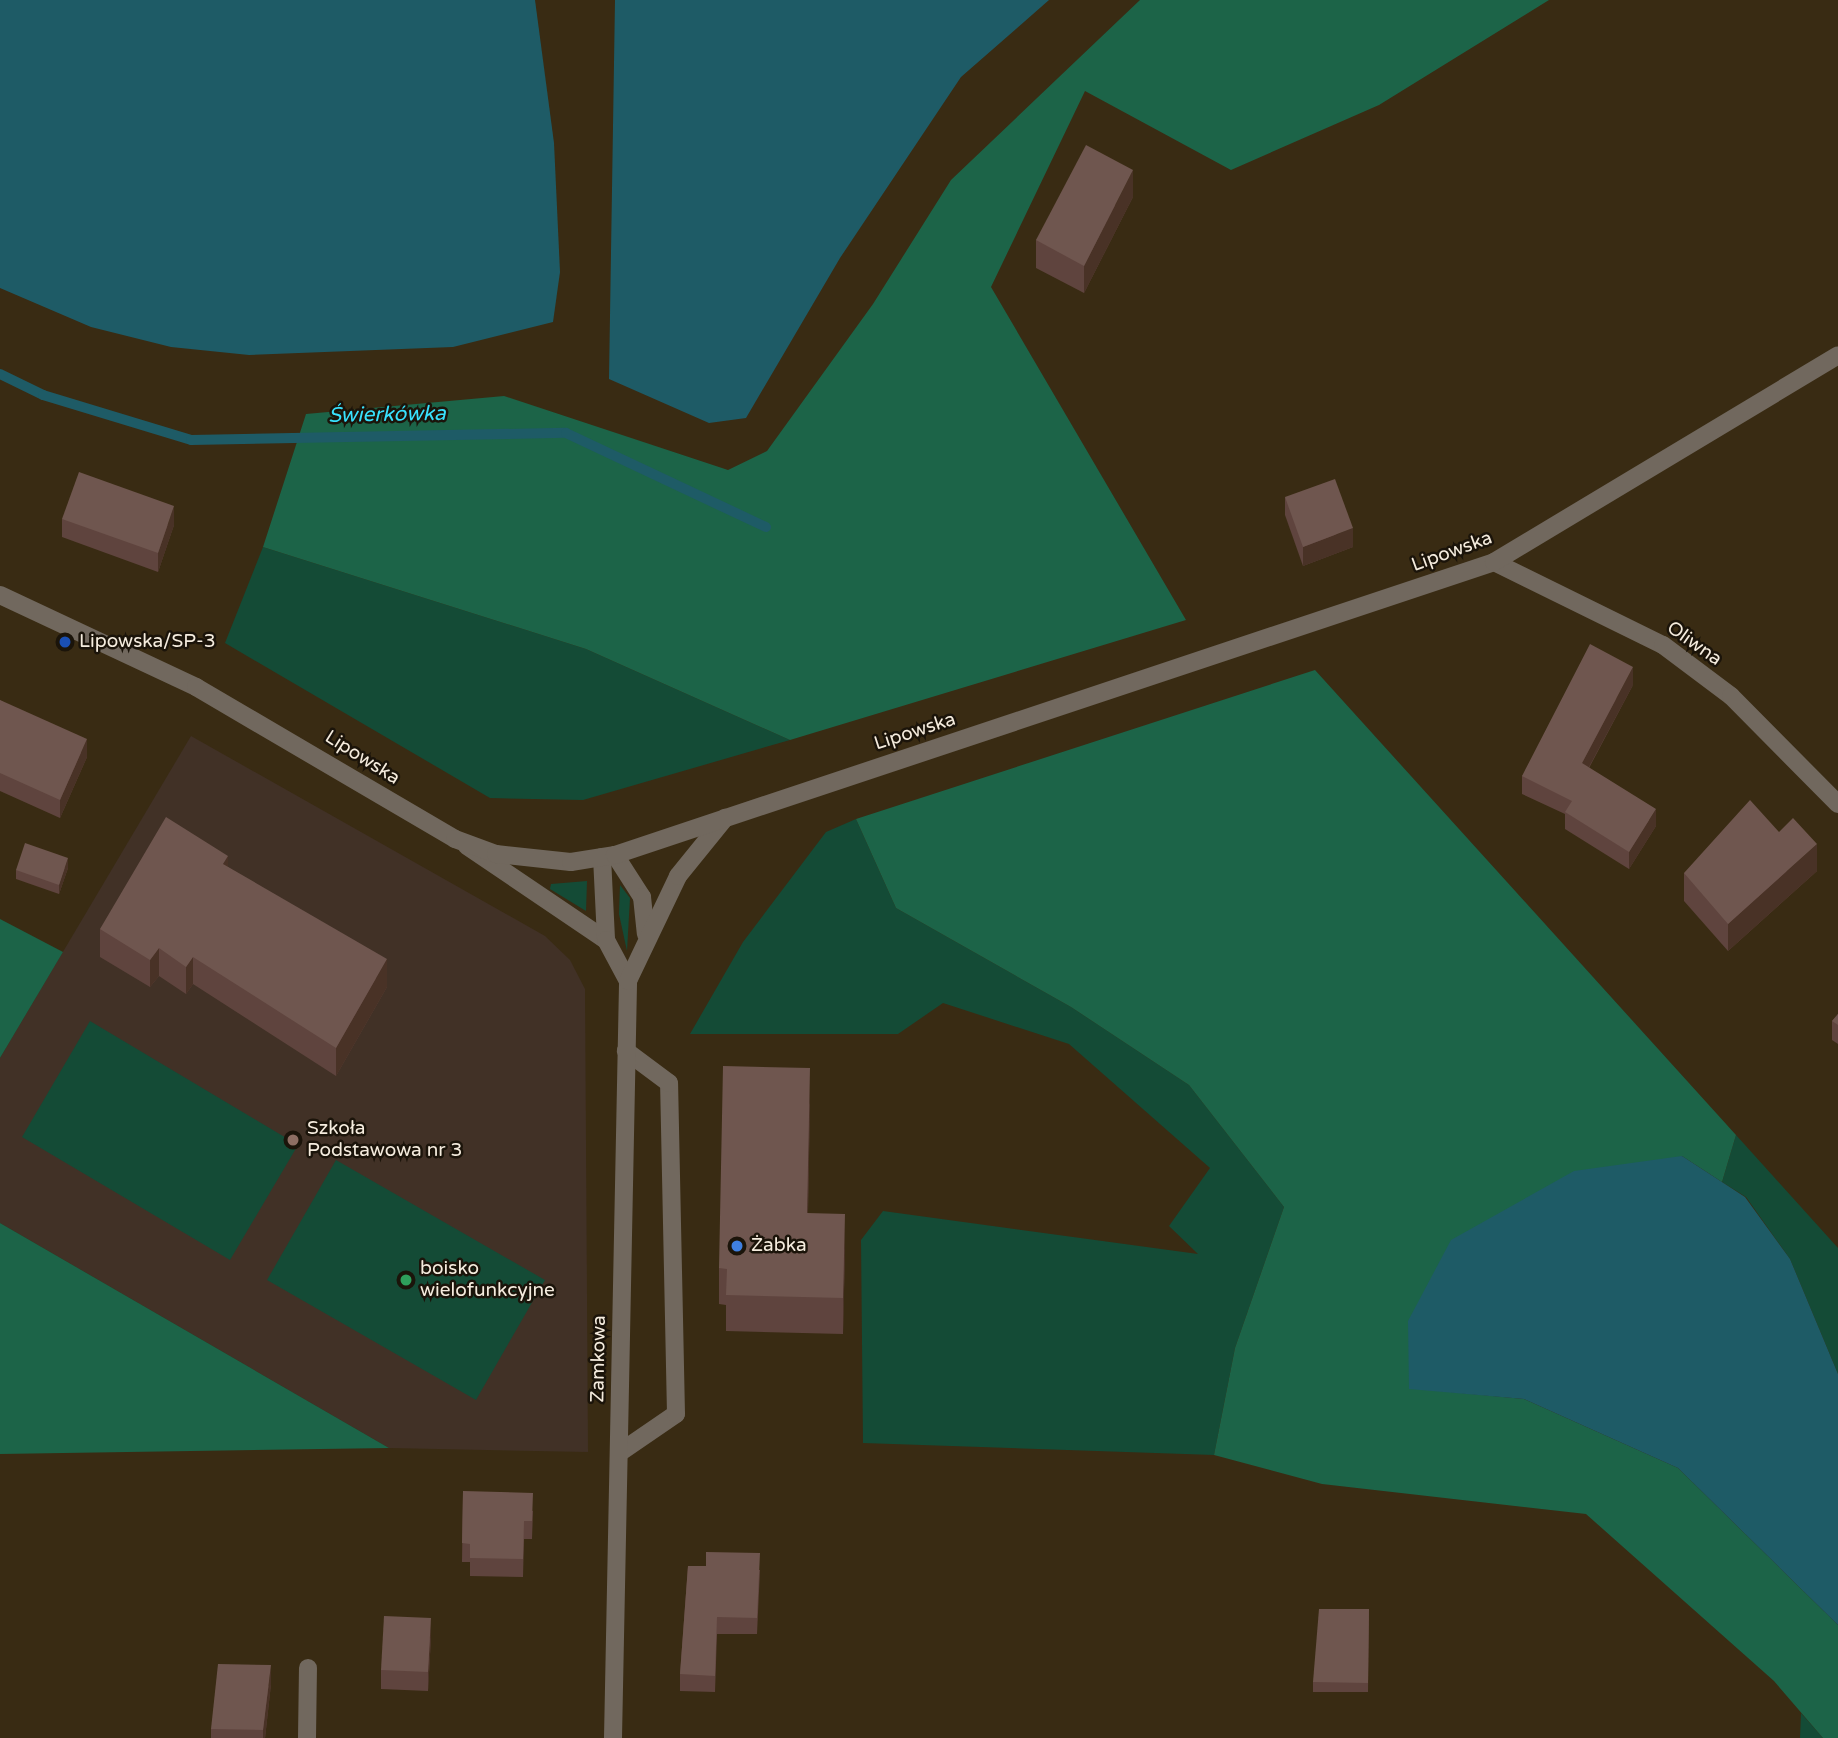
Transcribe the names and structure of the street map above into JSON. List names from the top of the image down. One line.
{"streets":{"street":["Lipowska","Oliwna","Zamkowa"]},"crossings":[["Lipowska","Oliwna"],["Lipowska","Zamkowa"]],"water":["Świerkówka"],"places":["Lipowska/SP-3","Szkoła Podstawowa nr 3","Żabka","boisko wielofunkcyjne"]}
